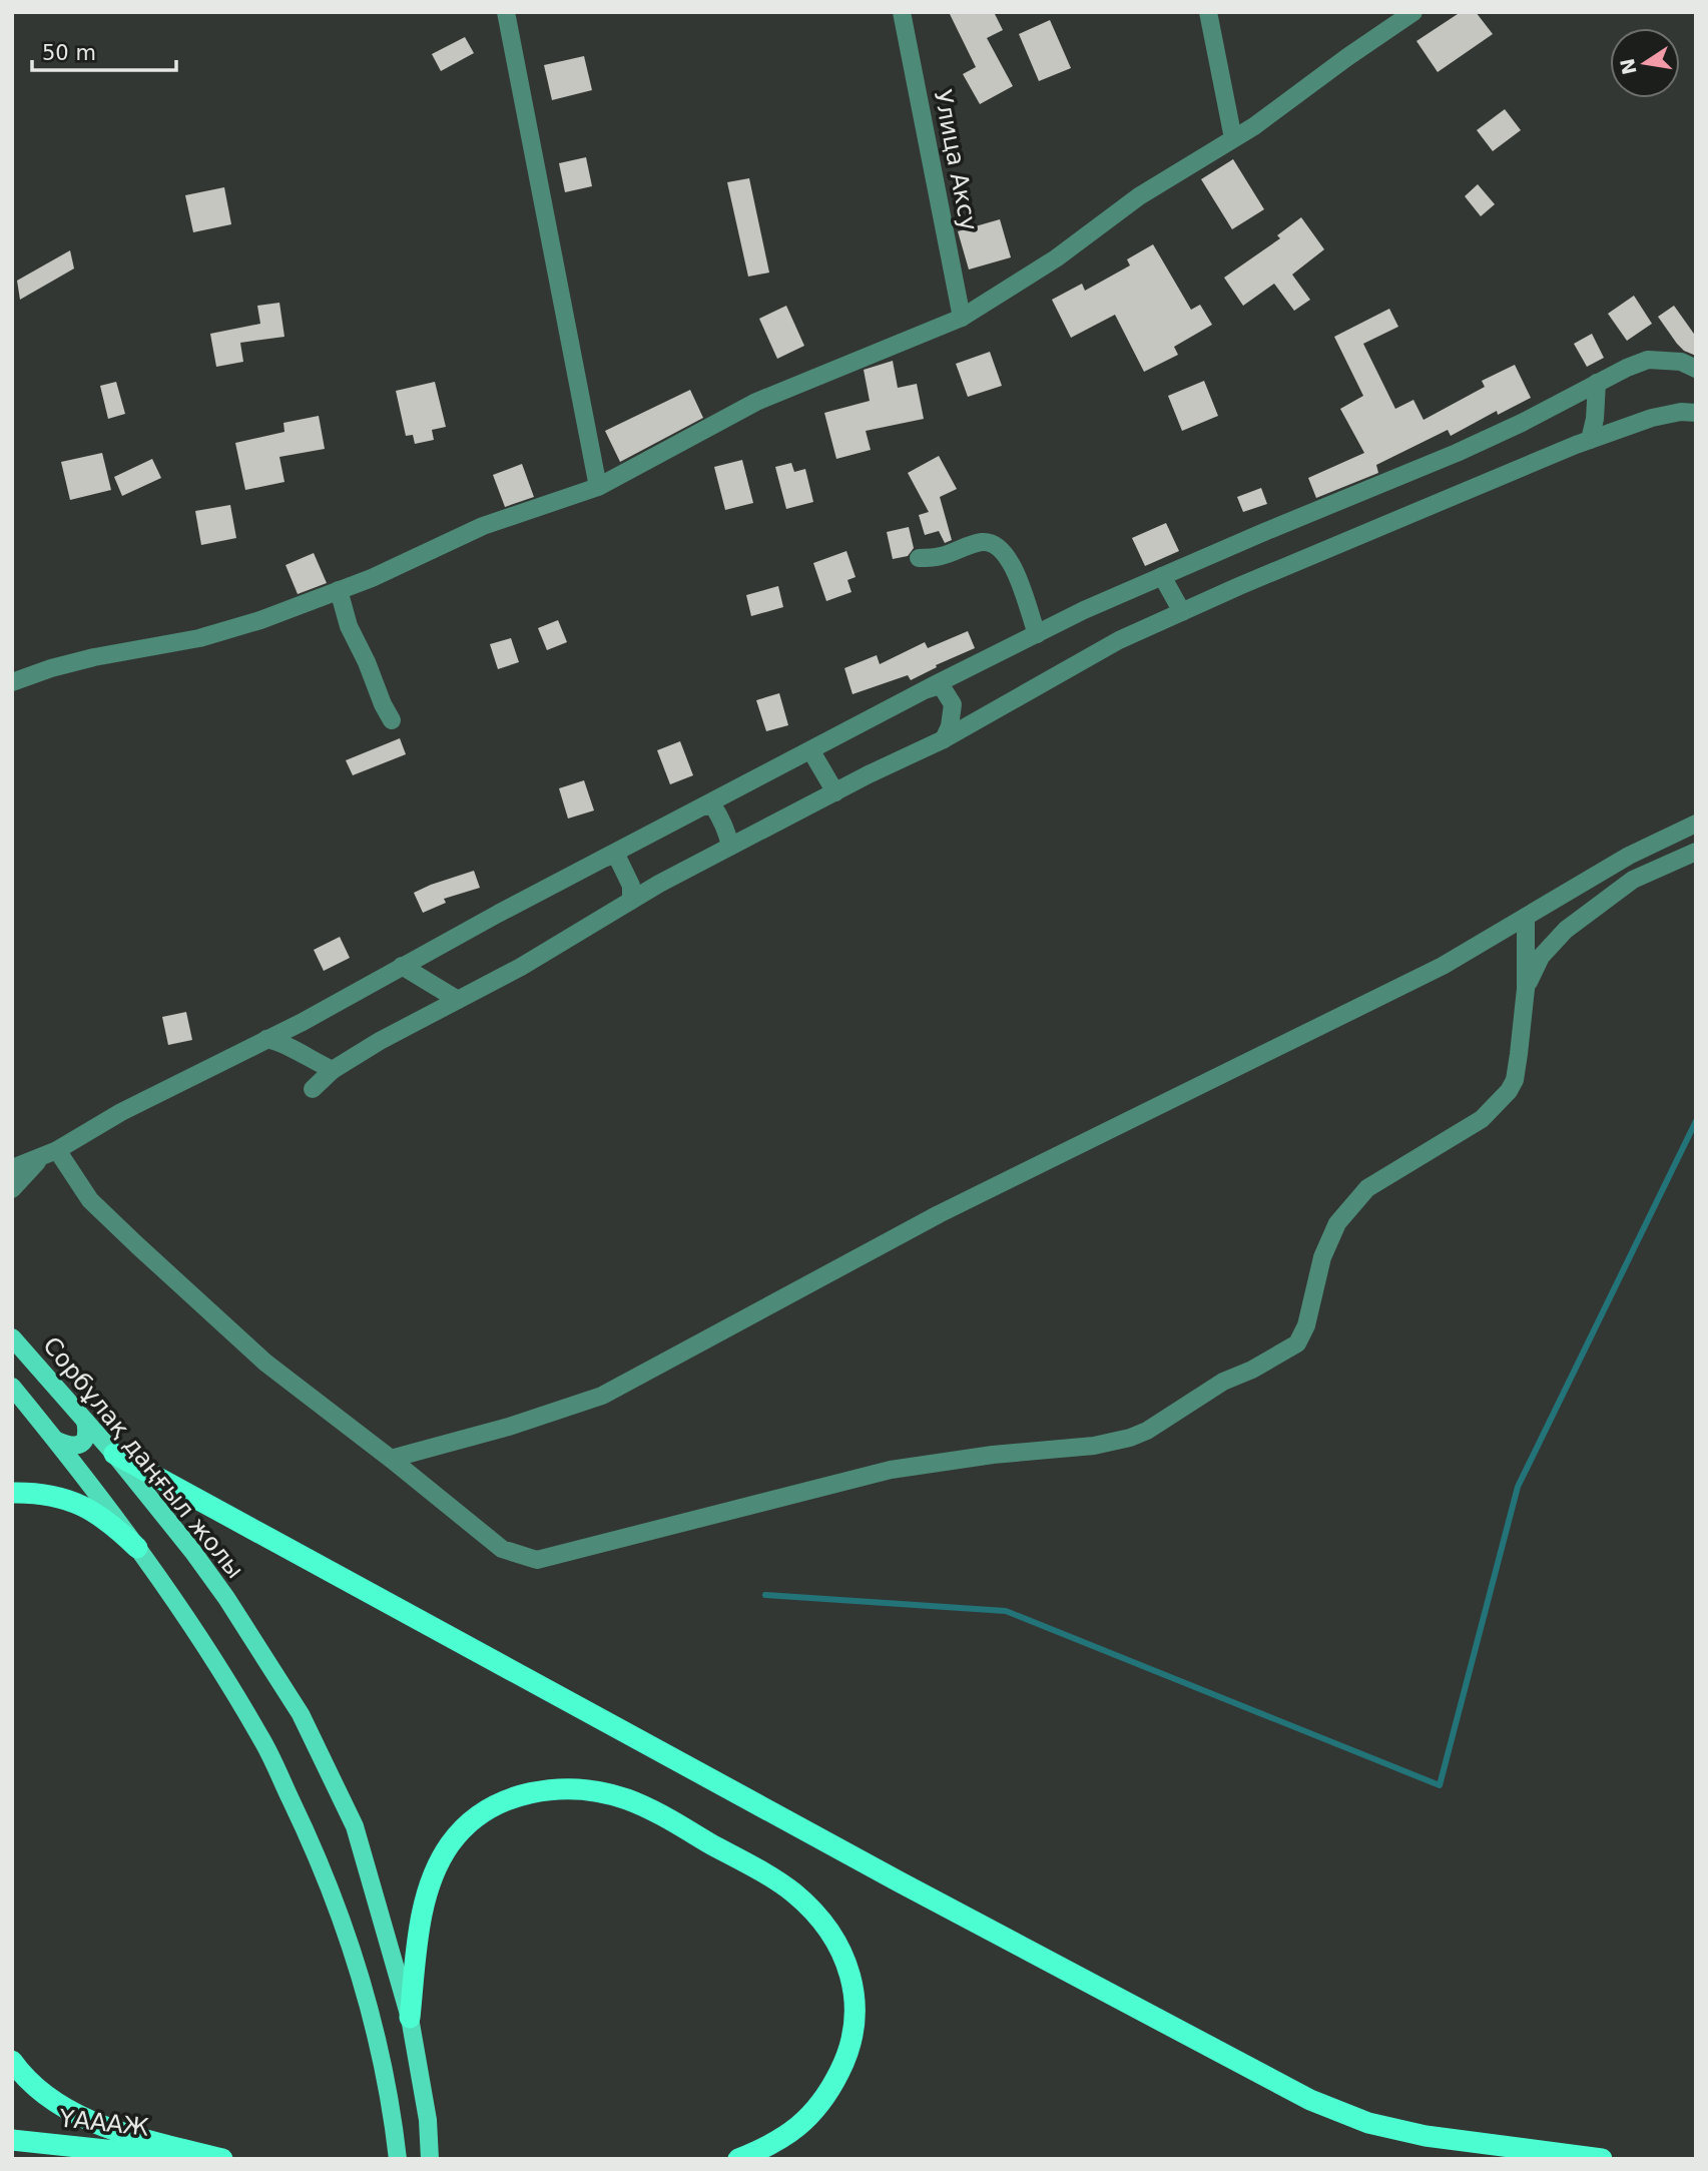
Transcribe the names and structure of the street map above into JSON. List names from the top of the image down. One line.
{"streets":{"highway":["ҮАААЖ"],"main road":["Сорбұлақ даңғыл жолы"],"street":["Улица Аксу"]},"scale_bar":"50 m","north":"left"}
